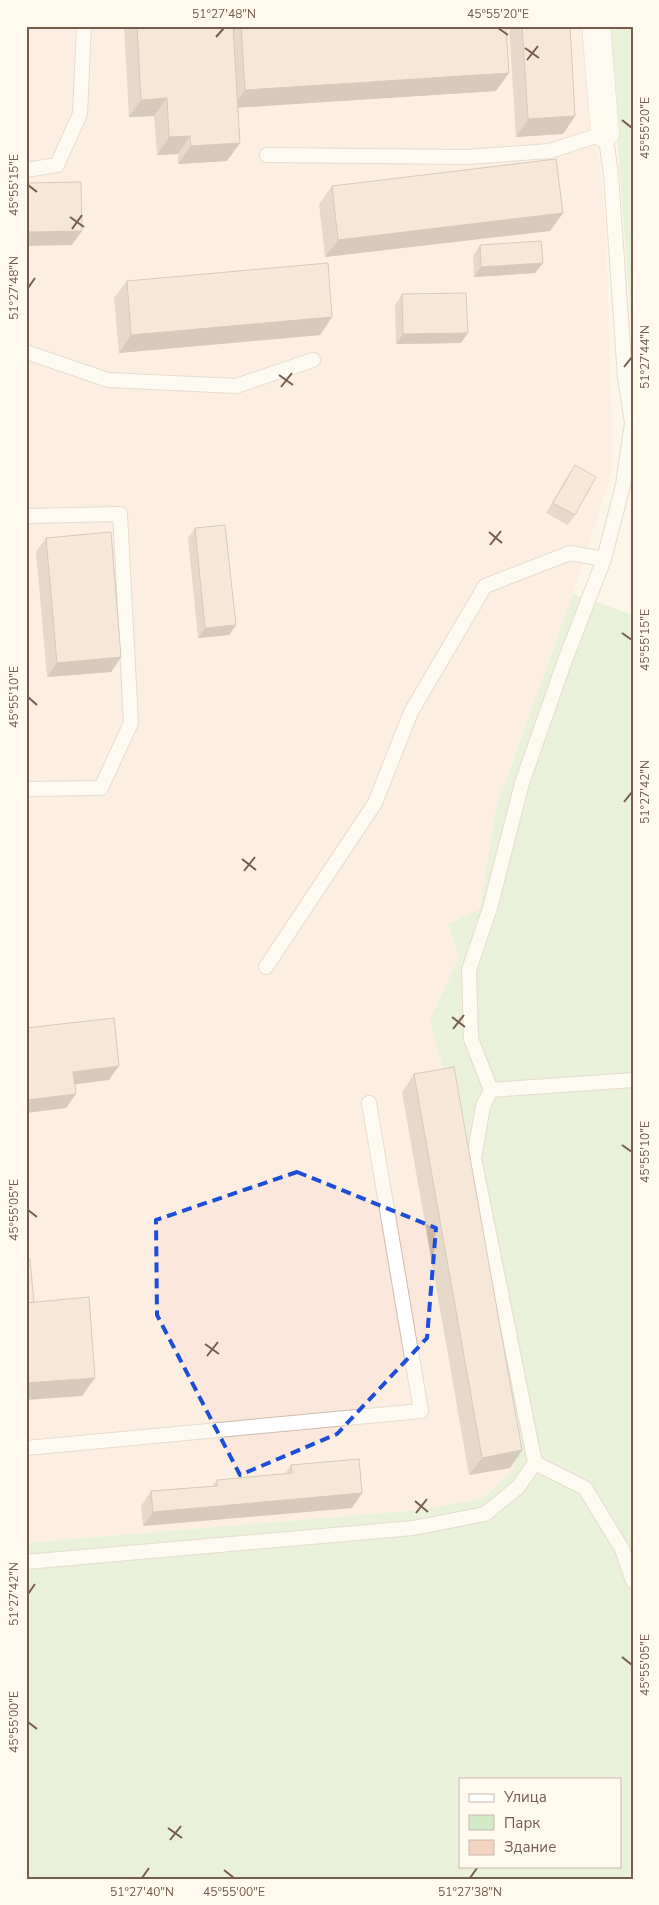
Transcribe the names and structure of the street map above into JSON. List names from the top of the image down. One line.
{"legend":["Улица","Парк","Здание"],"coordinates":["51°27'48\"N","45°55'20\"E","45°55'15\"E","51°27'44\"N","45°55'10\"E","51°27'42\"N","45°55'05\"E","45°55'00\"E","51°27'40\"N","51°27'38\"N"]}
